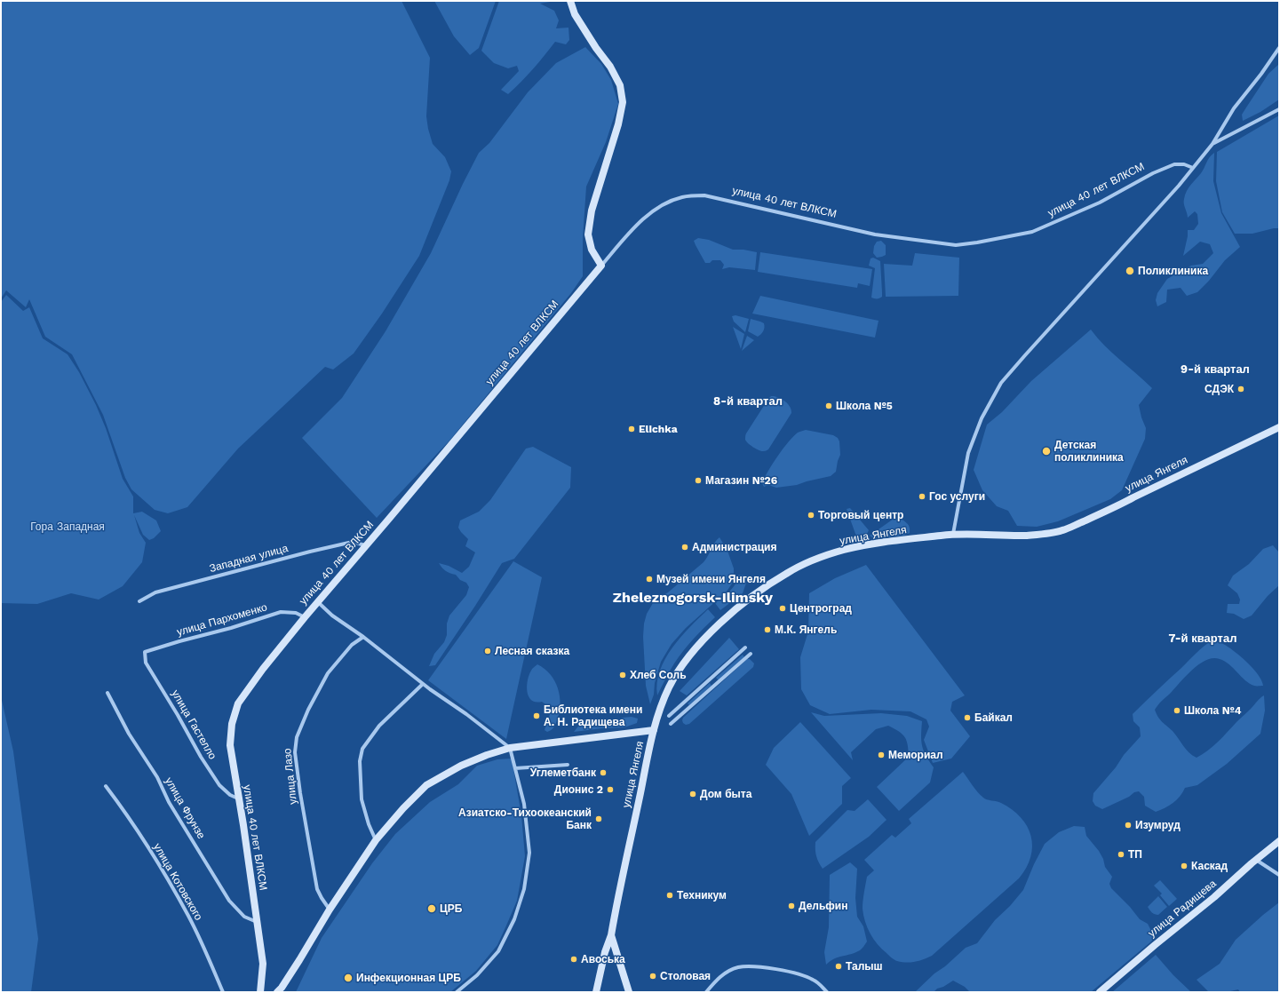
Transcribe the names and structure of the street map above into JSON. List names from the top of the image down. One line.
{"streets":{"street":["улица 40 лет ВЛКСМ","улица Янгеля","Западная улица","улица Пархоменко","улица Гастелло","улица Лазо","улица Фрунзе","улица Котовского","улица Радищева"]},"crossings":[["улица 40 лет ВЛКСМ","Западная улица"],["улица 40 лет ВЛКСМ","улица Пархоменко"],["улица 40 лет ВЛКСМ","улица Гастелло"],["улица 40 лет ВЛКСМ","улица Фрунзе"],["улица Пархоменко","улица Гастелло"]],"districts":["9-й квартал","8-й квартал","Zheleznogorsk-Ilimsky","7-й квартал"],"parks":["Гора Западная"],"places":["Поликлиника","СДЭК","Школа №5","Elichka","Детская поликлиника","Магазин №26","Гос услуги","Торговый центр","Администрация","Музей имени Янгеля","Центроград","М.К. Янгель","Лесная сказка","Хлеб Соль","Школа №4","Библиотека имени А. Н. Радищева","Байкал","Мемориал","Углеметбанк","Дионис 2","Дом быта","Азиатско-Тихоокеанский Банк","Изумруд","ТП","Каскад","Техникум","Дельфин","ЦРБ","Авоська","Талыш","Столовая","Инфекционная ЦРБ"]}
